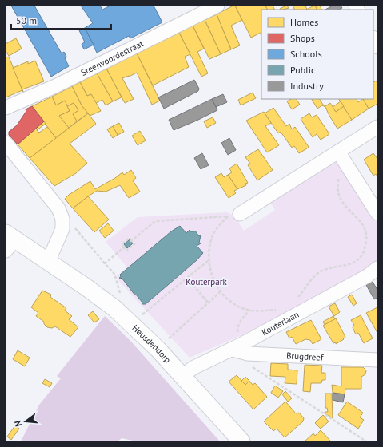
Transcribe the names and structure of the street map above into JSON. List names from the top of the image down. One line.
{"streets":{"main road":["Heusdendorp"],"street":["Steenvoordestraat","Kouterlaan","Brugdreef"]},"crossings":[["Kouterlaan","Heusdendorp"],["Kouterlaan","Brugdreef"]],"parks":["Kouterpark"],"legend":["Homes","Shops","Schools","Public","Industry"],"scale_bar":"50 m","north":"left"}
